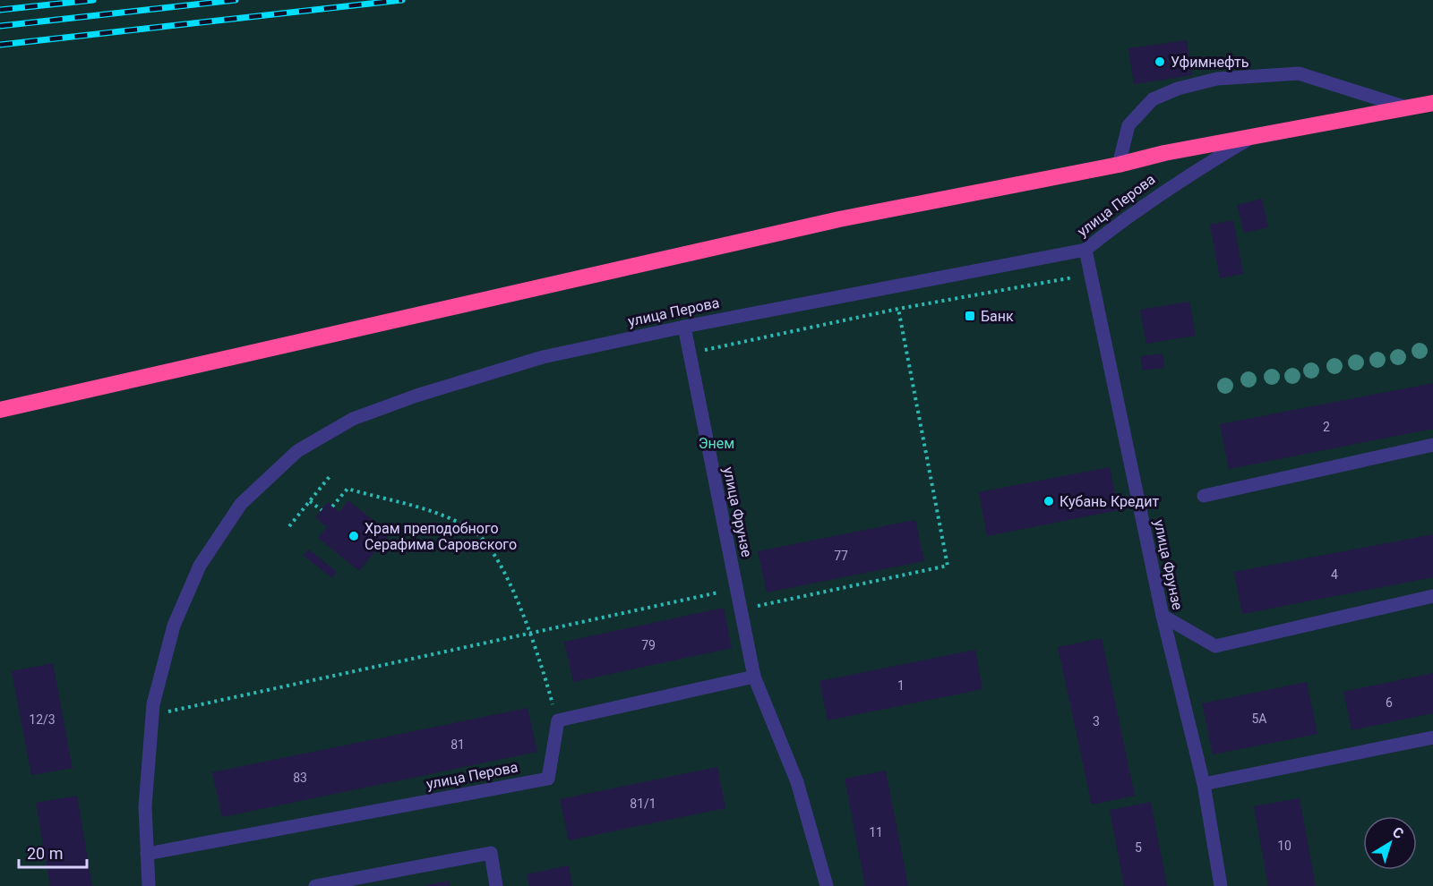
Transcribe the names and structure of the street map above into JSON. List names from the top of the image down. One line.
{"streets":{"highway":["улица Перова"],"street":["улица Фрунзе"]},"crossings":[["улица Перова","улица Фрунзе"]],"parks":["Энем"],"places":{"other":["Уфимнефть","Кубань Кредит","Храм преподобного Серафима Саровского"],"transit":["Банк"]},"house_numbers":["2","77","4","79","1","6","5А","12/3","3","81","83","81/1","11","10","5"],"scale_bar":"20 m","north":"top right"}
